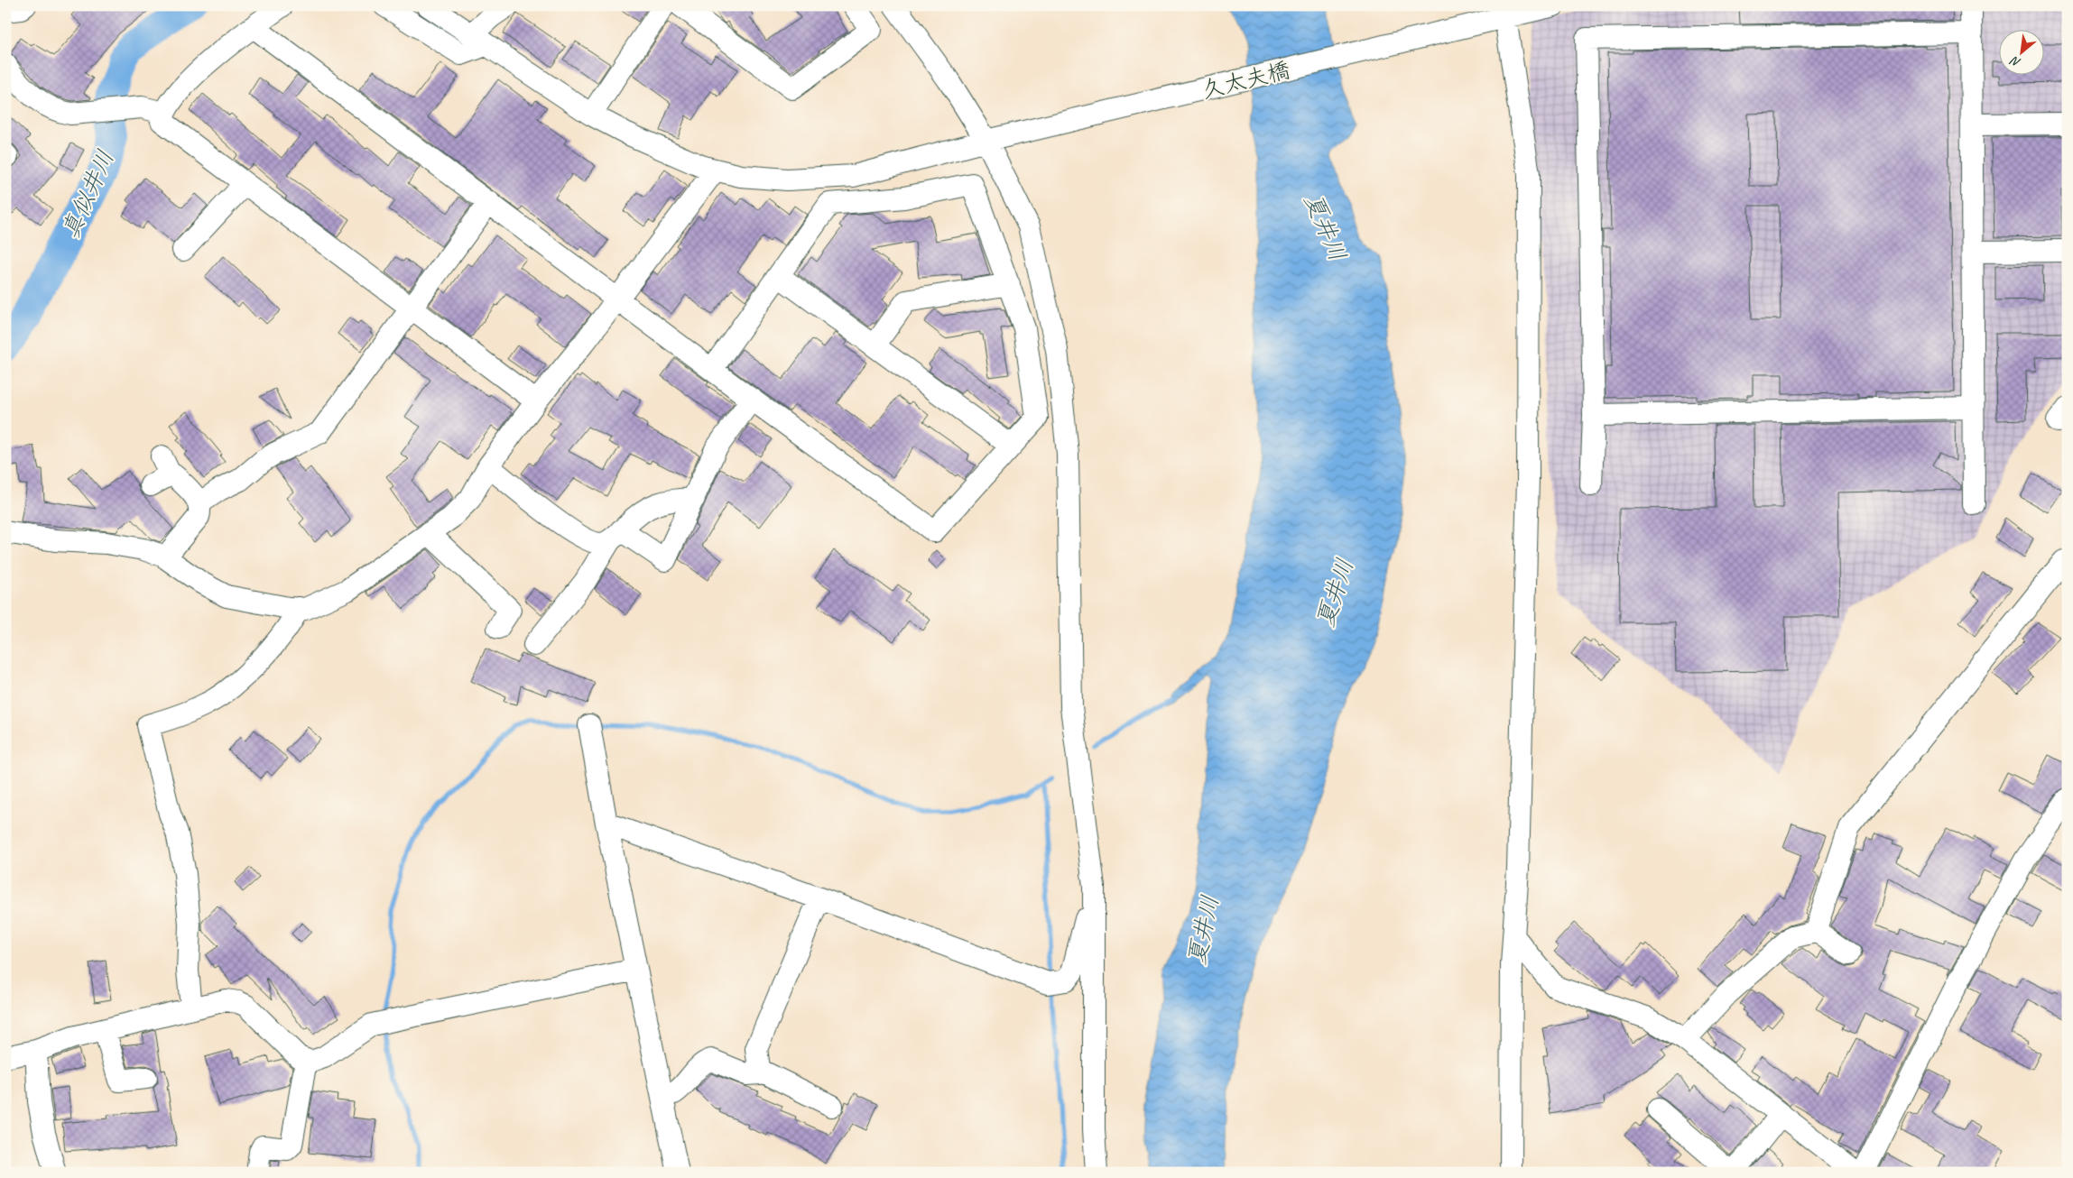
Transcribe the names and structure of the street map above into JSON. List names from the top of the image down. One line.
{"streets":{"street":["久太夫橋"]},"water":["真似井川","夏井川"],"north":"bottom left"}
